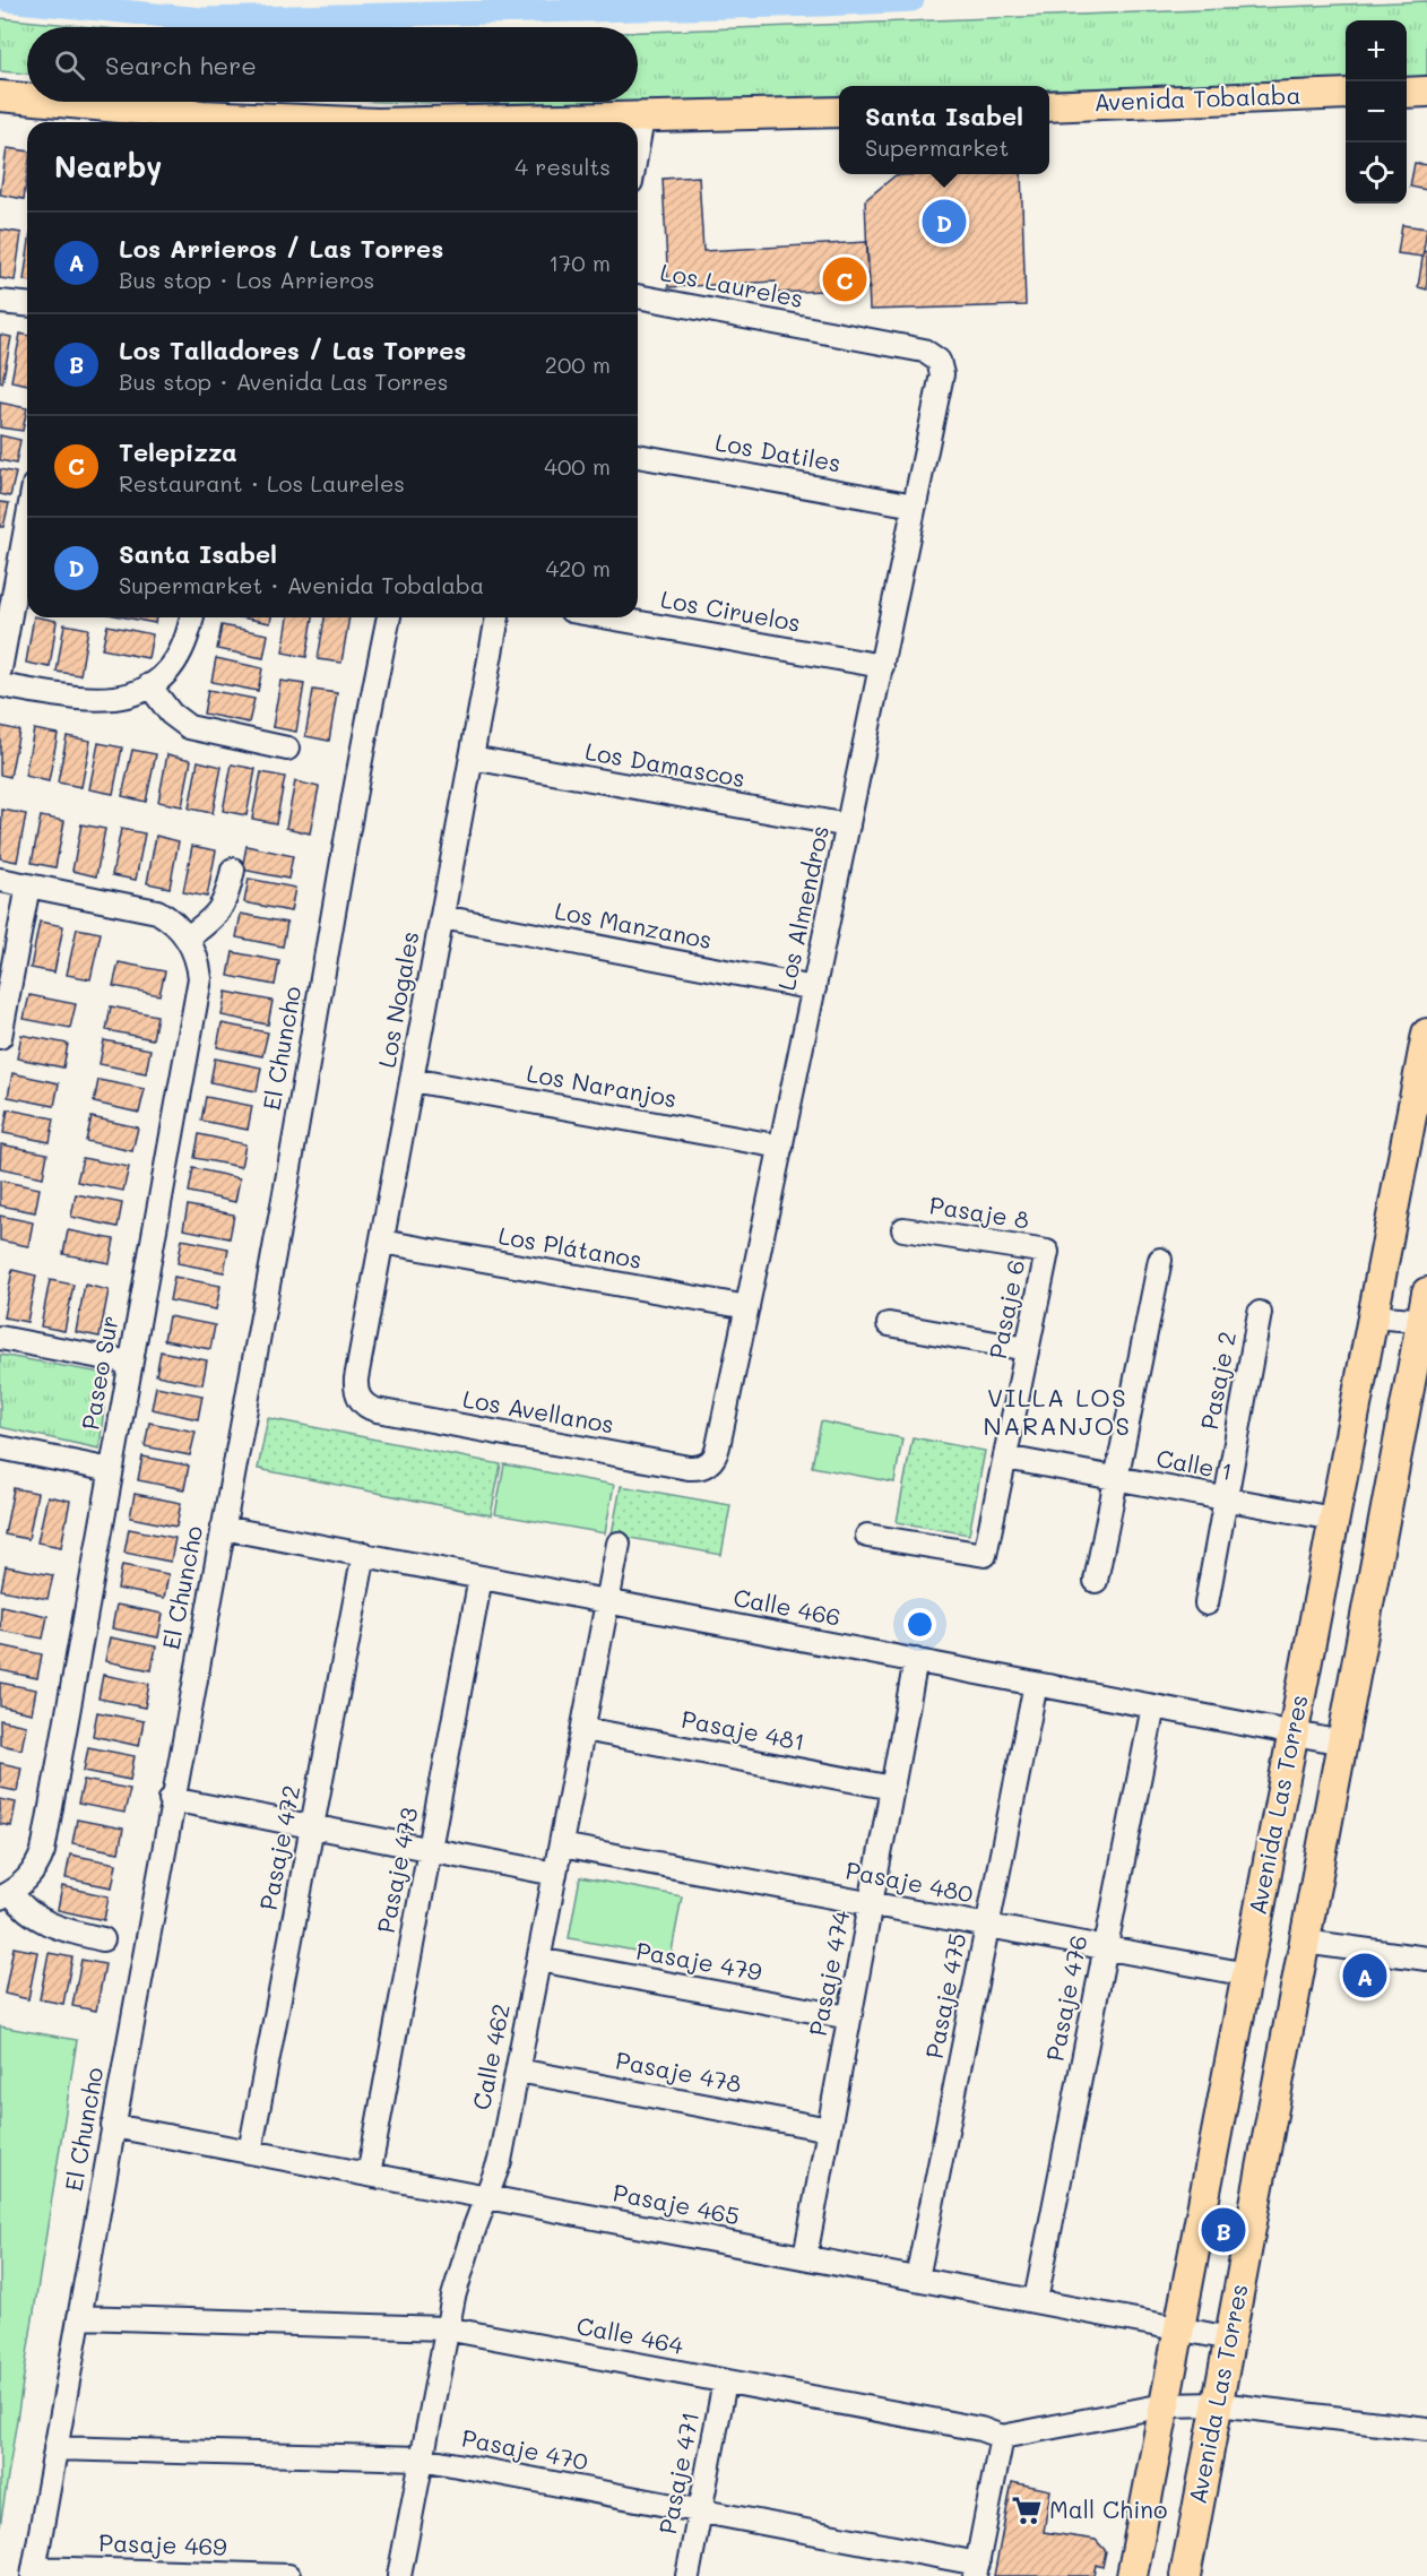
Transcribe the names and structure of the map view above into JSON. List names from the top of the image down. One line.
{"streets":{"main road":["Avenida Tobalaba","Avenida Las Torres"],"street":["Los Laureles","Los Datiles","Los Ciruelos","Los Damascos","Los Almendros","Los Manzanos","Los Nogales","El Chuncho","Los Naranjos","Pasaje 8","Los Plátanos","Pasaje 6","Paseo Sur","Pasaje 2","Los Avellanos","Calle 1","Calle 466","Pasaje 481","Pasaje 472","Pasaje 473","Pasaje 480","Pasaje 479","Pasaje 474","Pasaje 475","Pasaje 476","Calle 462","Pasaje 478","Pasaje 465","Calle 464","Pasaje 470","Pasaje 471","Pasaje 469"]},"crossings":[["Los Laureles","Los Almendros"],["Los Datiles","Los Almendros"],["Los Ciruelos","Los Almendros"],["Los Damascos","Los Almendros"],["Los Damascos","Los Nogales"],["Los Almendros","Los Manzanos"],["Los Almendros","Los Naranjos"],["Los Almendros","Los Plátanos"],["Los Almendros","Los Avellanos"],["Los Manzanos","Los Nogales"],["Los Nogales","Los Naranjos"],["Los Nogales","Los Plátanos"],["Los Nogales","Los Avellanos"],["El Chuncho","Calle 466"],["El Chuncho","Pasaje 465"],["El Chuncho","Calle 464"],["El Chuncho","Pasaje 470"],["El Chuncho","Pasaje 469"],["Pasaje 8","Pasaje 6"],["Pasaje 6","Calle 1"],["Pasaje 2","Calle 1"],["Calle 1","Avenida Las Torres"],["Calle 466","Avenida Las Torres"],["Calle 466","Pasaje 472"],["Calle 466","Pasaje 473"],["Calle 466","Pasaje 474"],["Calle 466","Pasaje 475"],["Calle 466","Pasaje 476"],["Calle 466","Calle 462"],["Pasaje 481","Pasaje 474"],["Pasaje 481","Calle 462"],["Avenida Las Torres","Pasaje 480"],["Avenida Las Torres","Pasaje 465"],["Avenida Las Torres","Calle 464"],["Pasaje 472","Pasaje 465"],["Pasaje 473","Pasaje 465"],["Pasaje 480","Pasaje 474"],["Pasaje 480","Pasaje 475"],["Pasaje 480","Pasaje 476"],["Pasaje 480","Calle 462"],["Pasaje 479","Pasaje 474"],["Pasaje 479","Calle 462"],["Pasaje 474","Pasaje 478"],["Pasaje 474","Pasaje 465"],["Pasaje 475","Pasaje 465"],["Pasaje 476","Pasaje 465"],["Calle 462","Pasaje 478"],["Calle 462","Pasaje 465"],["Calle 462","Calle 464"],["Calle 462","Pasaje 470"],["Calle 464","Pasaje 471"],["Pasaje 470","Pasaje 471"]],"districts":["VILLA LOS NARANJOS"],"places":{"supermarket":["Mall Chino"]},"page":{"map_buttons":["+","−"],"search":"Search here","popup":["Santa Isabel","Supermarket"],"heading":["Nearby","4 results"],"pins":["D","C","A","B"],"list":[{"mark":"A","name":"Los Arrieros / Las Torres","note":"Bus stop · Los Arrieros","value":"170 m"},{"mark":"B","name":"Los Talladores / Las Torres","note":"Bus stop · Avenida Las Torres","value":"200 m"},{"mark":"C","name":"Telepizza","note":"Restaurant · Los Laureles","value":"400 m"},{"mark":"D","name":"Santa Isabel","note":"Supermarket · Avenida Tobalaba","value":"420 m"}]}}
